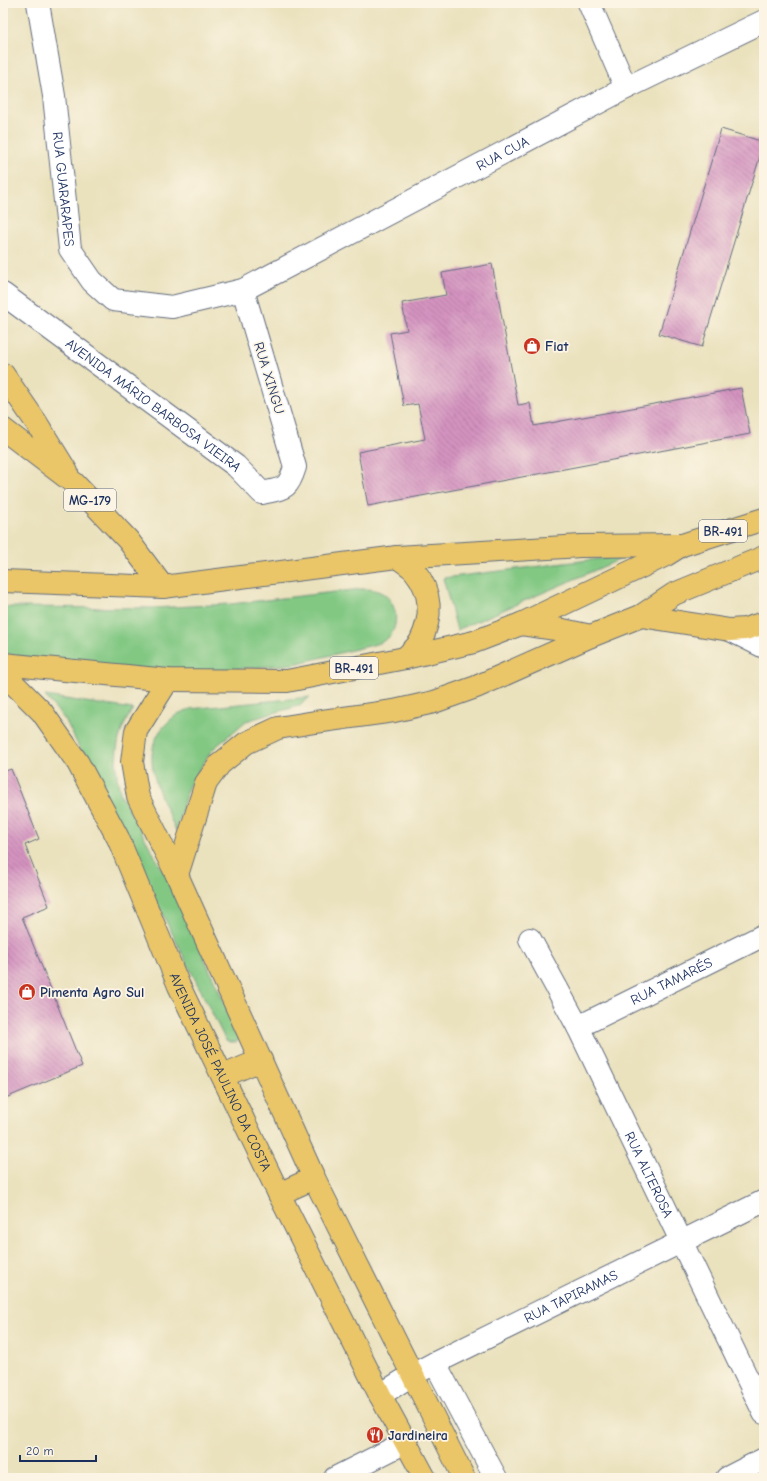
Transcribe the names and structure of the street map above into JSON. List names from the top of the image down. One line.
{"streets":{"main road":["MG-179","BR-491","AVENIDA JOSÉ PAULINO DA COSTA"],"street":["RUA CUA","RUA GUARARAPES","RUA XINGU","AVENIDA MÁRIO BARBOSA VIEIRA","RUA TAMARÉS","RUA ALTEROSA","RUA TAPIRAMAS"]},"crossings":[["RUA CUA","RUA GUARARAPES"],["RUA CUA","RUA XINGU"],["RUA GUARARAPES","RUA XINGU"],["RUA XINGU","AVENIDA MÁRIO BARBOSA VIEIRA"],["MG-179","BR-491"],["RUA TAMARÉS","RUA ALTEROSA"],["AVENIDA JOSÉ PAULINO DA COSTA","RUA TAPIRAMAS"],["RUA ALTEROSA","RUA TAPIRAMAS"]],"places":{"shop":["Fiat","Pimenta Agro Sul"],"restaurant":["Jardineira"]},"scale_bar":"20 m"}
